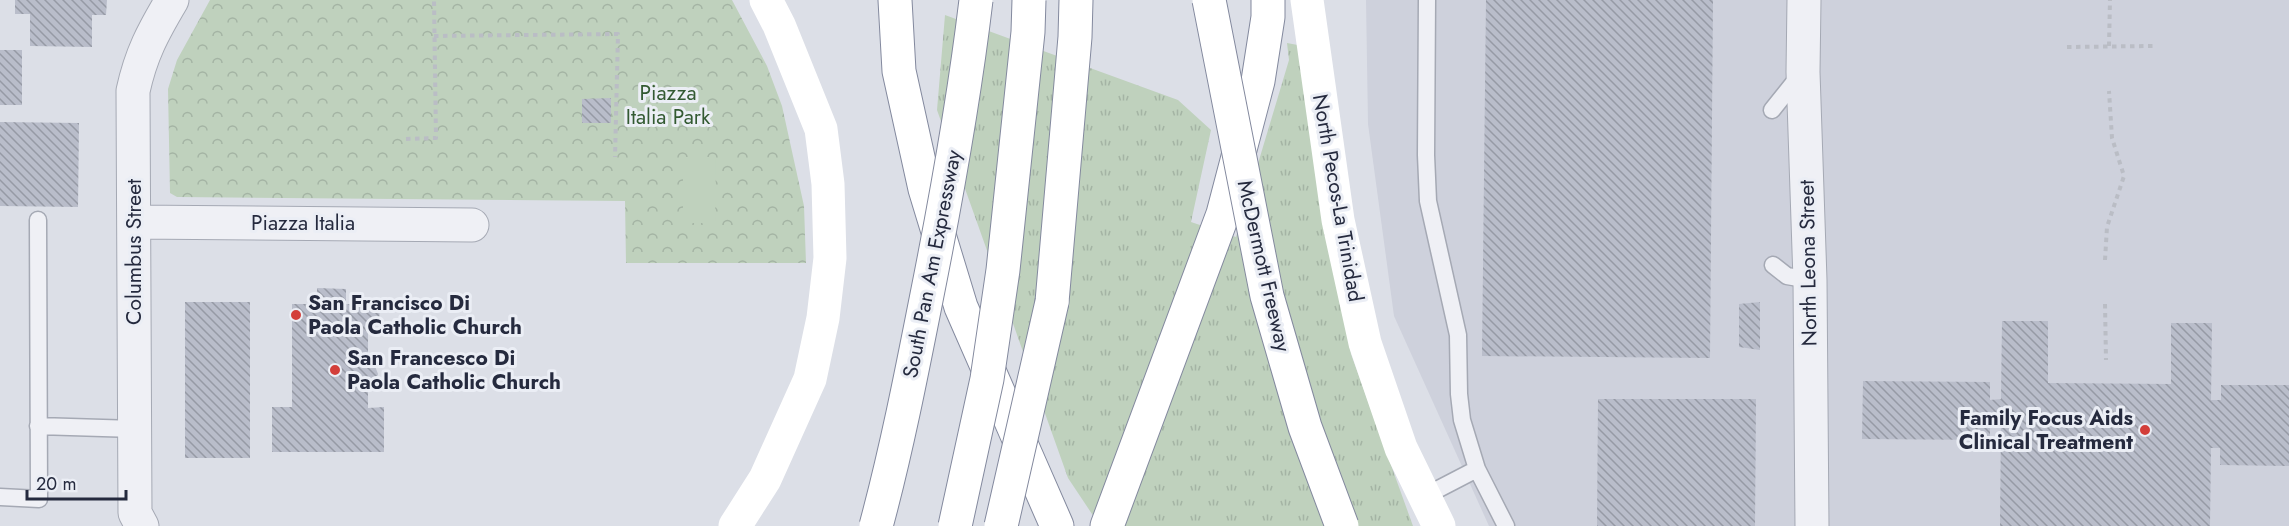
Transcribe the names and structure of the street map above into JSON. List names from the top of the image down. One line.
{"streets":{"main road":["North Pecos-La Trinidad","South Pan Am Expressway","McDermott Freeway"],"street":["Piazza Italia","Columbus Street","North Leona Street"]},"crossings":[["Piazza Italia","Columbus Street"]],"parks":["Piazza Italia Park"],"places":["San Francisco Di Paola Catholic Church","San Francesco Di Paola Catholic Church","Family Focus Aids Clinical Treatment"],"scale_bar":"20 m"}
